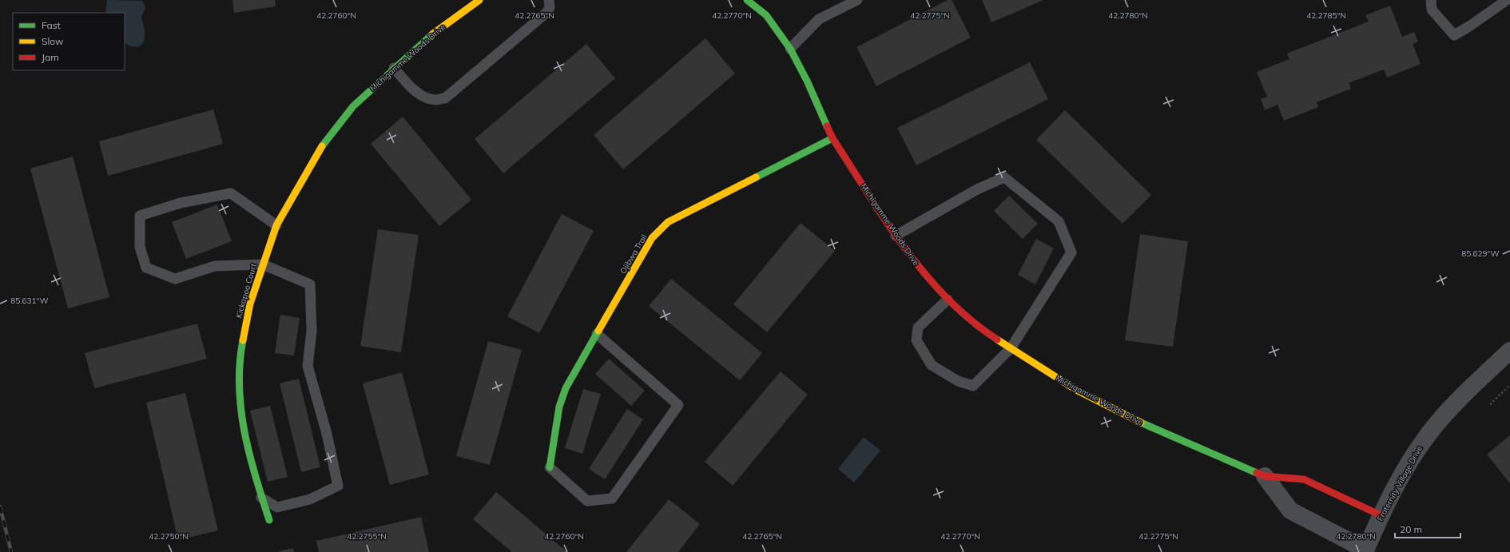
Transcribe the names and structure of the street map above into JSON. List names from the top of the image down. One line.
{"streets":{"street":["Michigamme Woods Drive","Ojibwa Trail","Kickapoo Court","Fraternity Village Drive"]},"crossings":[["Michigamme Woods Drive","Ojibwa Trail"],["Michigamme Woods Drive","Kickapoo Court"],["Michigamme Woods Drive","Fraternity Village Drive"]],"legend":["Fast","Slow","Jam"],"scale_bar":"20 m","coordinates":["42.2760°N","42.2765°N","42.2770°N","42.2775°N","42.2780°N","42.2785°N","85.629°W","85.631°W","42.2750°N","42.2755°N"]}
